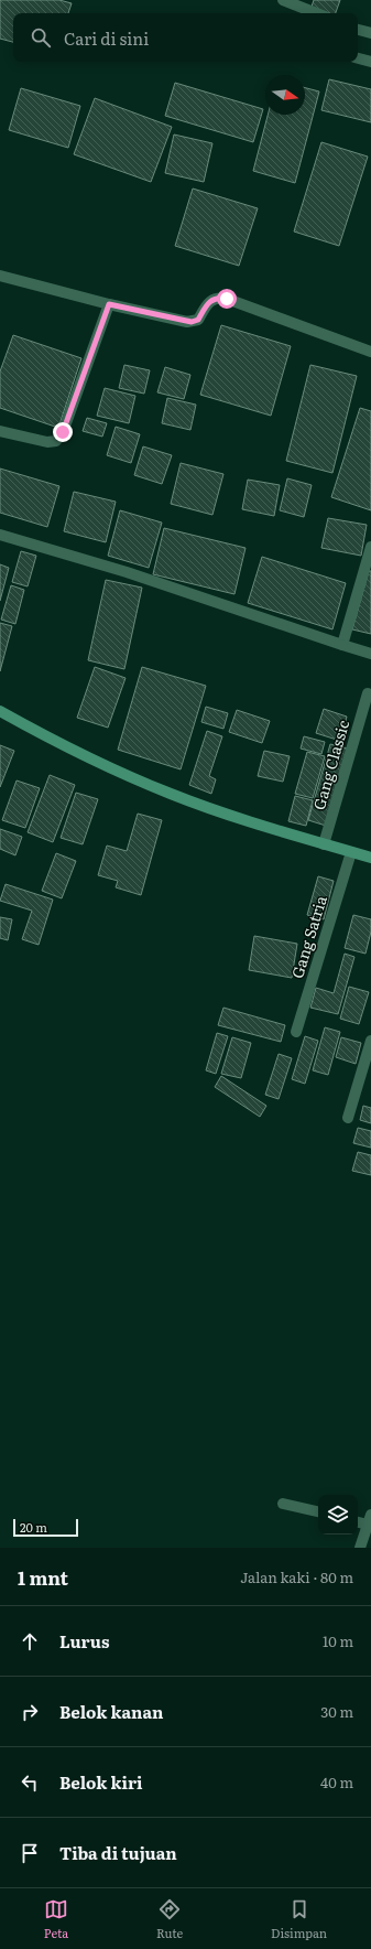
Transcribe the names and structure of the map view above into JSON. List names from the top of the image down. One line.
{"streets":{"street":["Gang Classic","Gang Satria"]},"scale_bar":"20 m","north":"right","page":{"search":"Cari di sini","scale":"20 m","heading":["1 mnt","Jalan kaki · 80 m"],"list":[["Lurus","10 m"],["Belok kanan","30 m"],["Belok kiri","40 m"],"Tiba di tujuan"],"nav":["Peta","Rute","Disimpan"]}}
